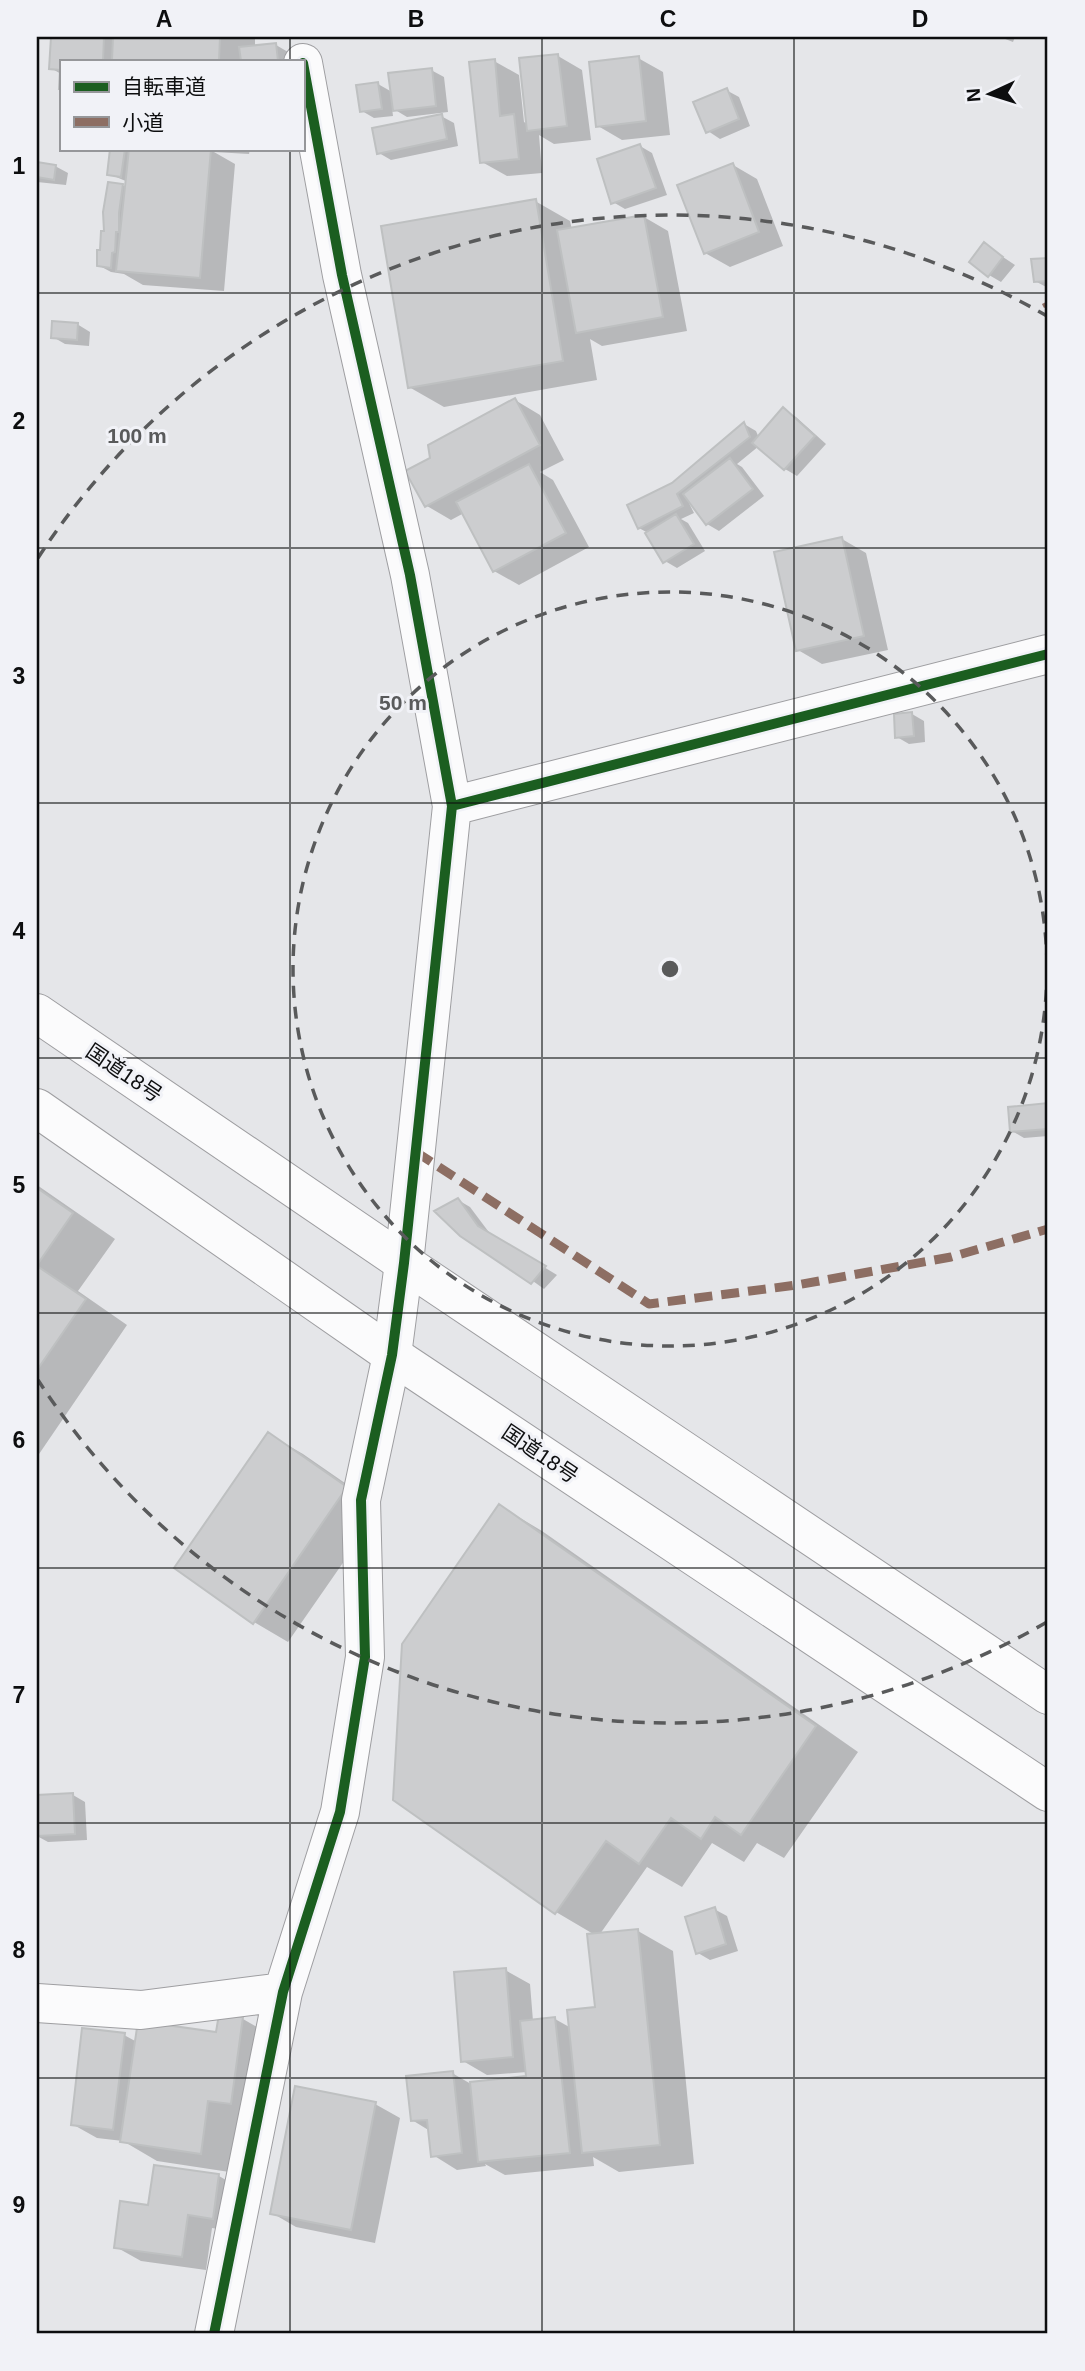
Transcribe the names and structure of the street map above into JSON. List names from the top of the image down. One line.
{"streets":{"main road":["国道18号"]},"legend":["自転車道","小道"],"north":"left","grid":{"columns":["A","B","C","D"],"rows":["1","2","3","4","5","6","7","8","9"]},"rings":["100 m","50 m"]}
